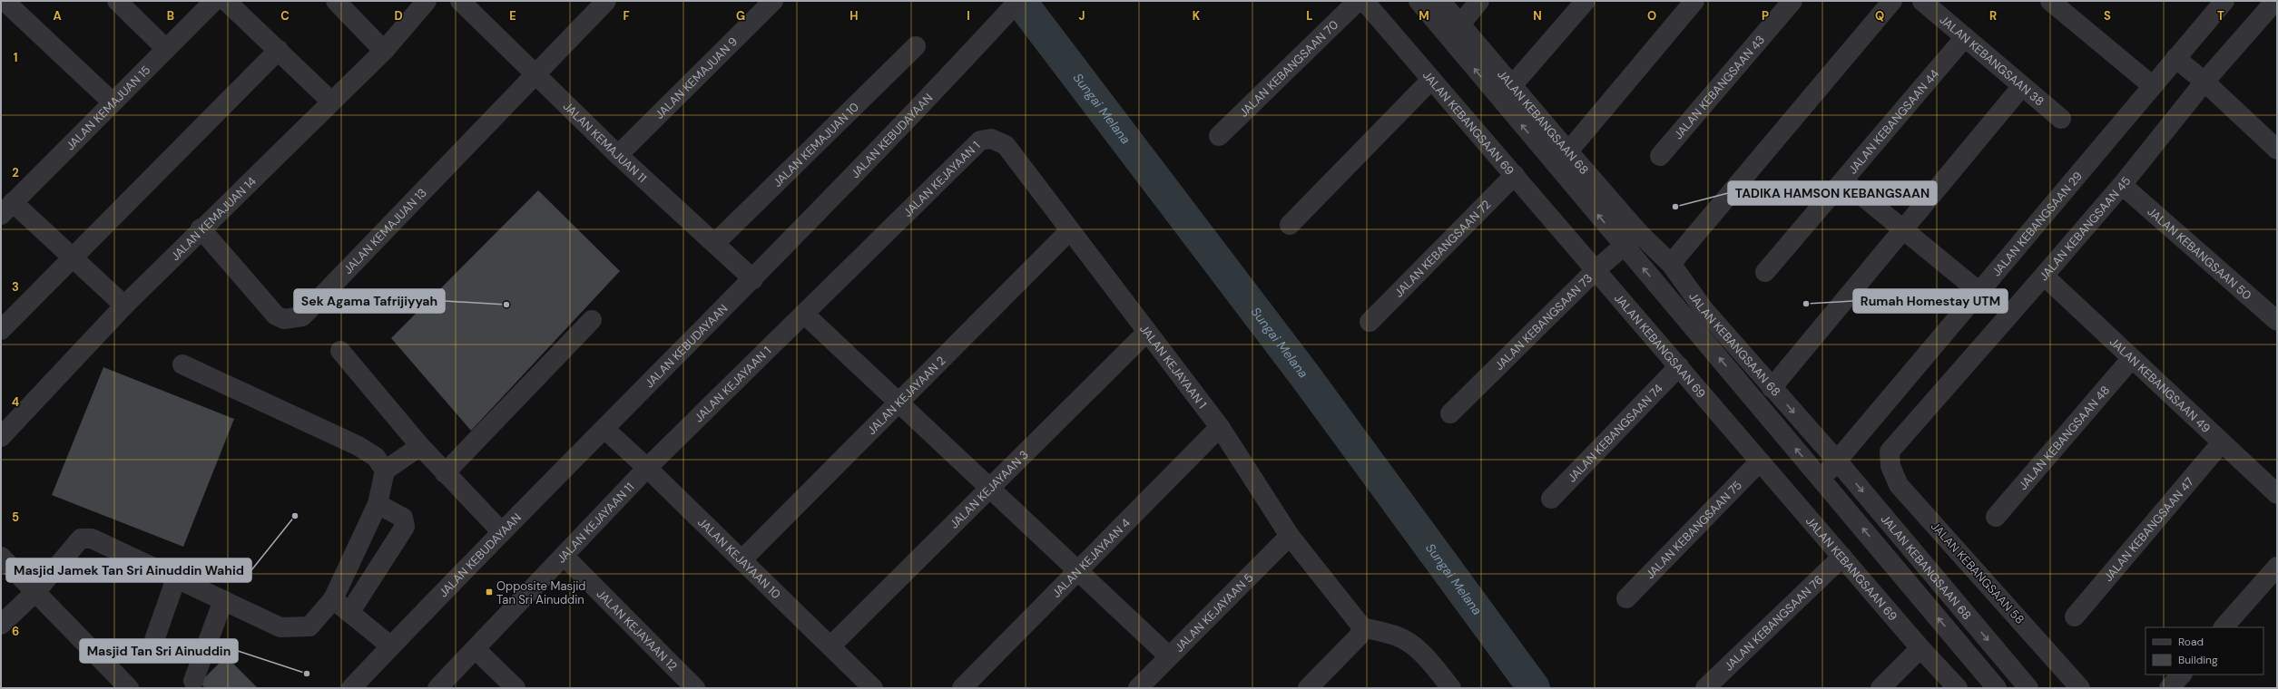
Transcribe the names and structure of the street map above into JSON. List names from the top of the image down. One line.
{"streets":{"street":["JALAN KEBANGSAAN 38","JALAN KEBANGSAAN 70","JALAN KEMAJUAN 9","JALAN KEBANGSAAN 43","JALAN KEMAJUAN 15","JALAN KEBANGSAAN 68","JALAN KEBANGSAAN 44","JALAN KEBANGSAAN 69","JALAN KEBUDAYAAN","JALAN KEMAJUAN 11","JALAN KEMAJUAN 10","JALAN KEJAYAAN 1","JALAN KEMAJUAN 14","JALAN KEBANGSAAN 29","JALAN KEBANGSAAN 45","JALAN KEMAJUAN 13","JALAN KEBANGSAAN 72","JALAN KEBANGSAAN 50","JALAN KEBANGSAAN 73","JALAN KEBANGSAAN 49","JALAN KEJAYAAN 2","JALAN KEBANGSAAN 74","JALAN KEBANGSAAN 48","JALAN KEJAYAAN 3","JALAN KEJAYAAN 11","JALAN KEBANGSAAN 75","JALAN KEBANGSAAN 47","JALAN KEJAYAAN 10","JALAN KEJAYAAN 4","JALAN KEBANGSAAN 58","JALAN KEJAYAAN 5","JALAN KEBANGSAAN 76","JALAN KEJAYAAN 12"]},"crossings":[["JALAN KEBANGSAAN 38","JALAN KEBANGSAAN 44"],["JALAN KEMAJUAN 9","JALAN KEMAJUAN 11"],["JALAN KEBANGSAAN 68","JALAN KEBANGSAAN 29"],["JALAN KEBANGSAAN 68","JALAN KEBANGSAAN 73"],["JALAN KEBANGSAAN 69","JALAN KEBANGSAAN 72"],["JALAN KEBANGSAAN 69","JALAN KEBANGSAAN 73"],["JALAN KEBANGSAAN 69","JALAN KEBANGSAAN 74"],["JALAN KEBANGSAAN 69","JALAN KEBANGSAAN 75"],["JALAN KEBANGSAAN 69","JALAN KEBANGSAAN 76"],["JALAN KEBUDAYAAN","JALAN KEMAJUAN 11"],["JALAN KEBUDAYAAN","JALAN KEJAYAAN 10"],["JALAN KEMAJUAN 11","JALAN KEMAJUAN 10"],["JALAN KEMAJUAN 11","JALAN KEMAJUAN 13"],["JALAN KEJAYAAN 1","JALAN KEJAYAAN 2"],["JALAN KEJAYAAN 1","JALAN KEJAYAAN 3"],["JALAN KEJAYAAN 1","JALAN KEJAYAAN 11"],["JALAN KEJAYAAN 1","JALAN KEJAYAAN 10"],["JALAN KEJAYAAN 1","JALAN KEJAYAAN 4"],["JALAN KEJAYAAN 1","JALAN KEJAYAAN 5"],["JALAN KEMAJUAN 14","JALAN KEMAJUAN 13"],["JALAN KEBANGSAAN 45","JALAN KEBANGSAAN 50"],["JALAN KEBANGSAAN 45","JALAN KEBANGSAAN 49"],["JALAN KEBANGSAAN 45","JALAN KEBANGSAAN 58"],["JALAN KEBANGSAAN 49","JALAN KEBANGSAAN 48"],["JALAN KEBANGSAAN 49","JALAN KEBANGSAAN 47"],["JALAN KEJAYAAN 2","JALAN KEJAYAAN 10"],["JALAN KEJAYAAN 3","JALAN KEJAYAAN 10"],["JALAN KEJAYAAN 11","JALAN KEJAYAAN 10"],["JALAN KEJAYAAN 11","JALAN KEJAYAAN 12"]],"water":["Sungai Melana"],"places":{"other":["TADIKA HAMSON KEBANGSAAN","Rumah Homestay UTM","Sek Agama Tafrijiyyah","Masjid Jamek Tan Sri Ainuddin Wahid","Masjid Tan Sri Ainuddin"],"transit":["Opposite Masjid Tan Sri Ainuddin"]},"legend":["Road","Building"],"grid":{"columns":["A","B","C","D","E","F","G","H","I","J","K","L","M","N","O","P","Q","R","S","T"],"rows":["1","2","3","4","5","6"]}}
